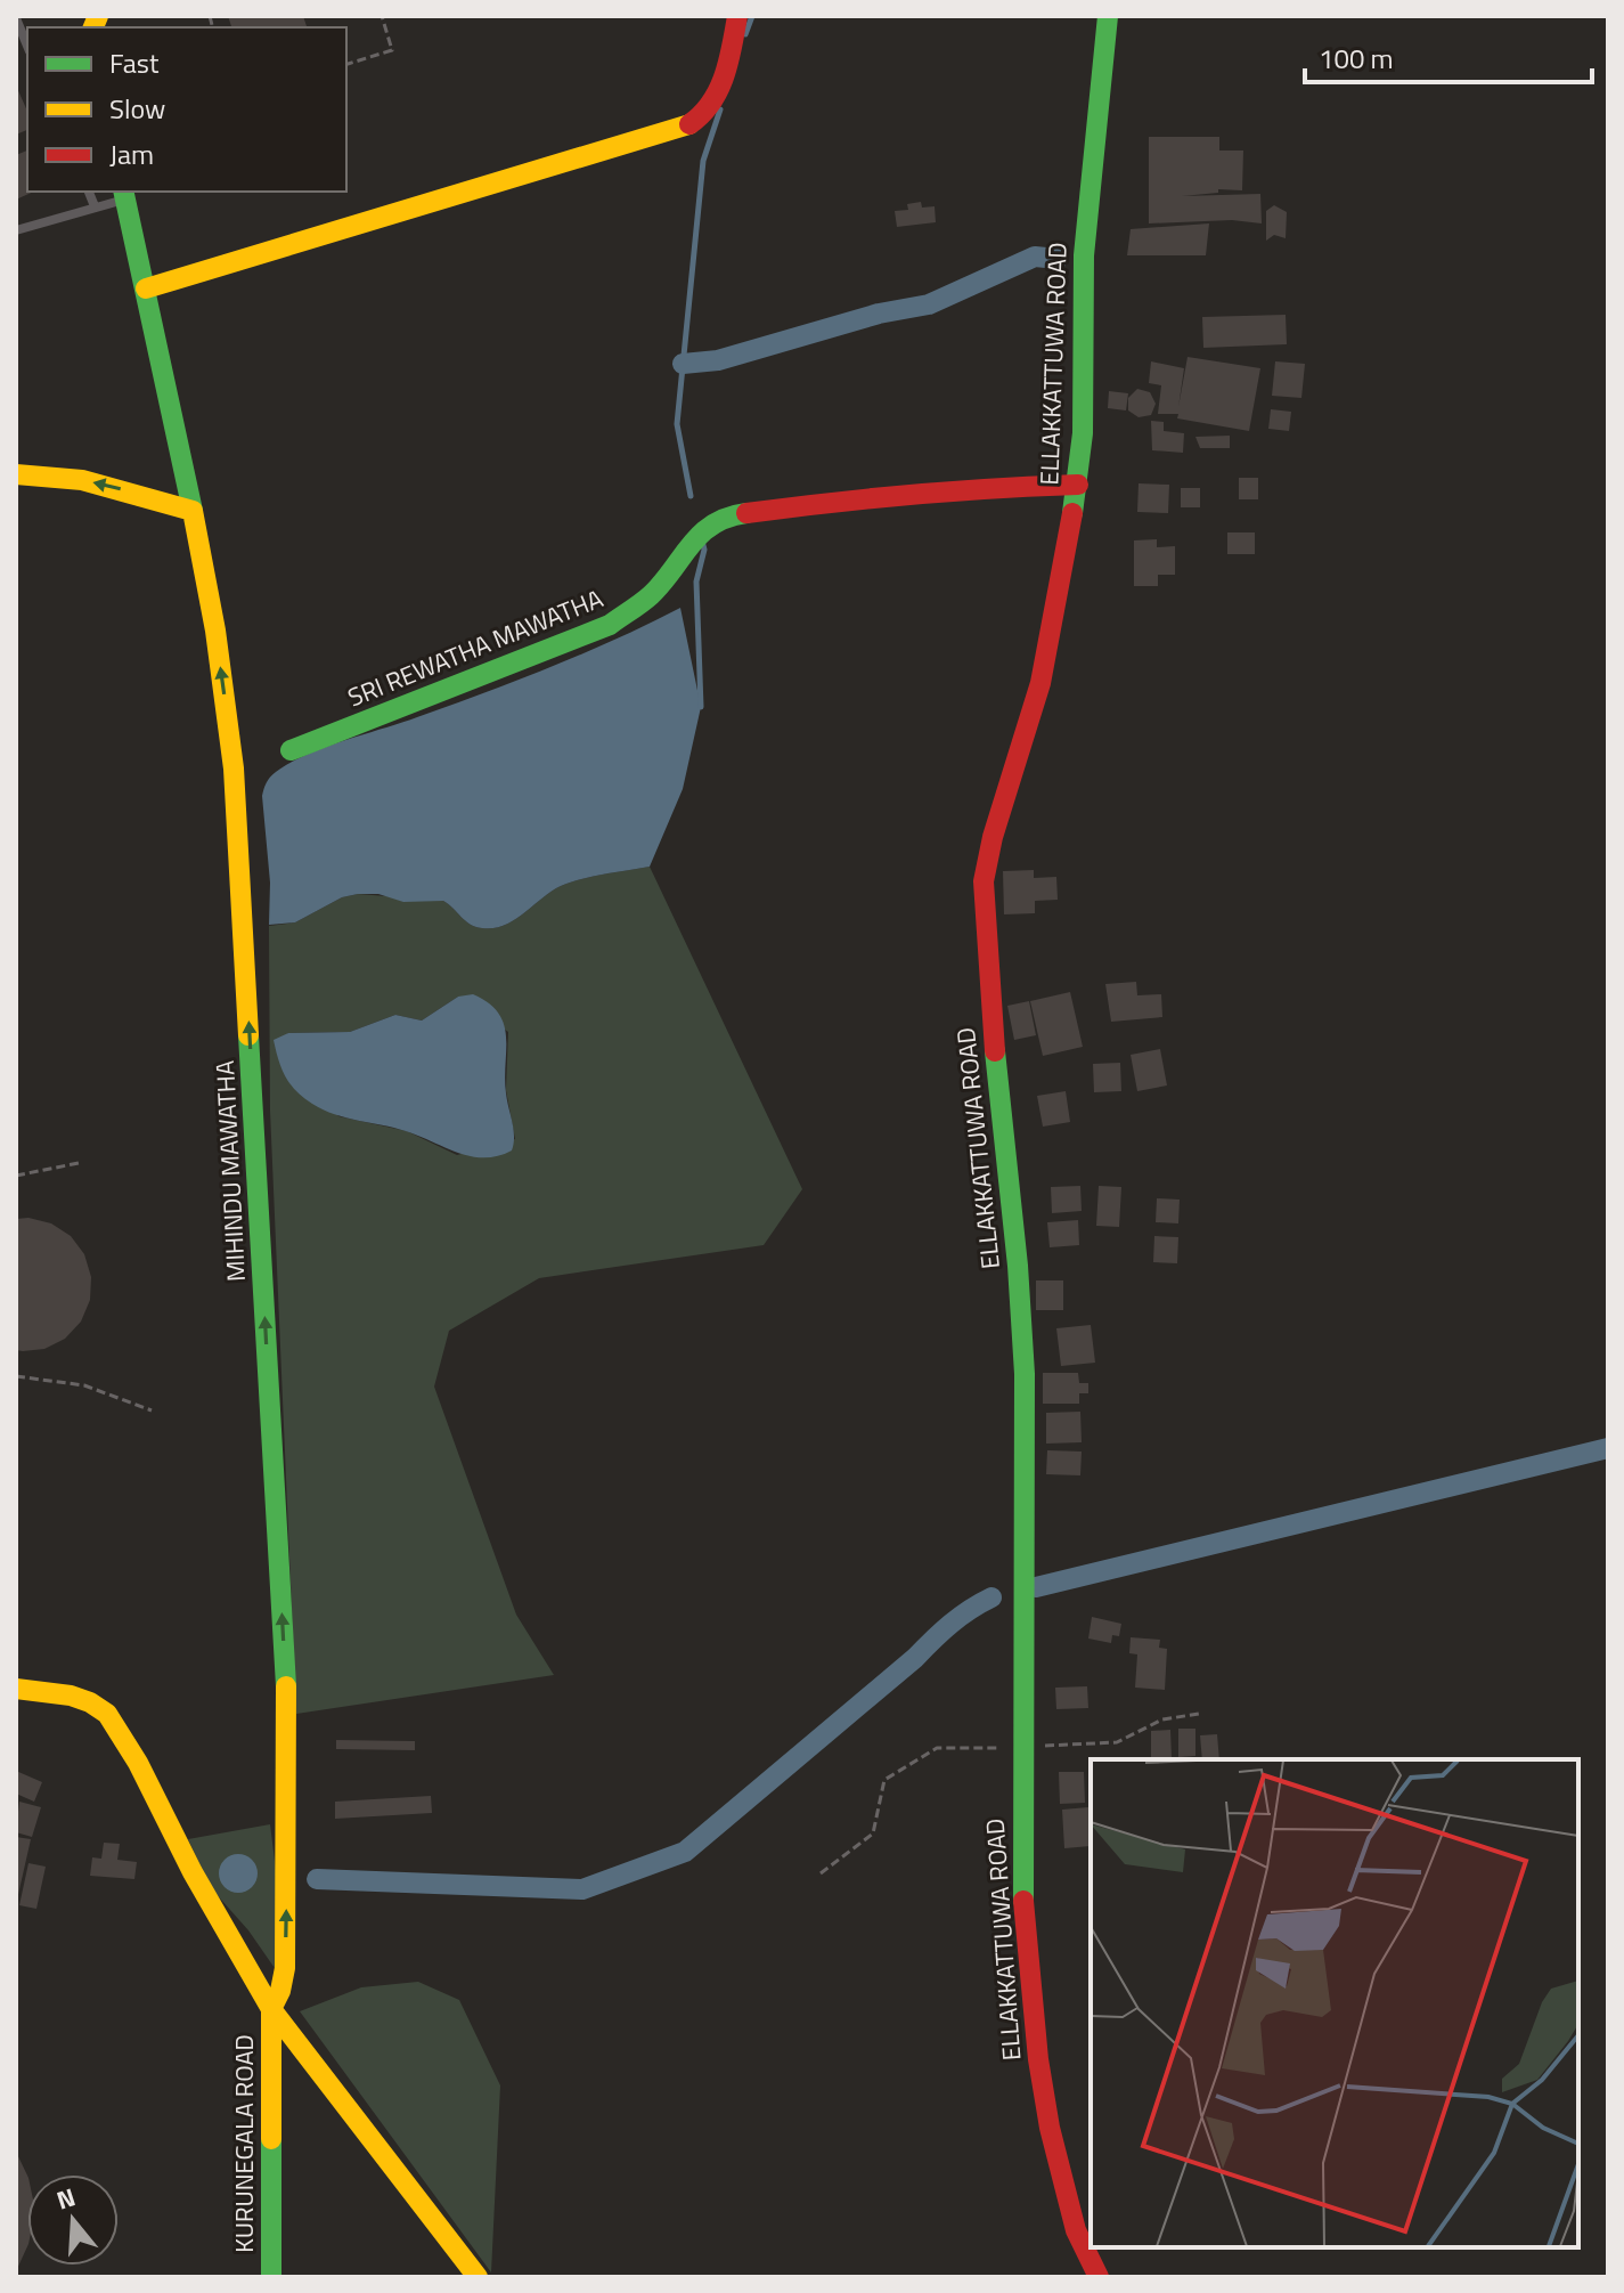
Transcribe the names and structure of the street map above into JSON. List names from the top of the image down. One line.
{"streets":{"main road":["ELLAKKATTUWA ROAD","SRI REWATHA MAWATHA","MIHINDU MAWATHA","KURUNEGALA ROAD"]},"crossings":[["ELLAKKATTUWA ROAD","SRI REWATHA MAWATHA"],["MIHINDU MAWATHA","KURUNEGALA ROAD"]],"one_way":["MIHINDU MAWATHA"],"legend":["Fast","Slow","Jam"],"scale_bar":"100 m","north":"top"}
